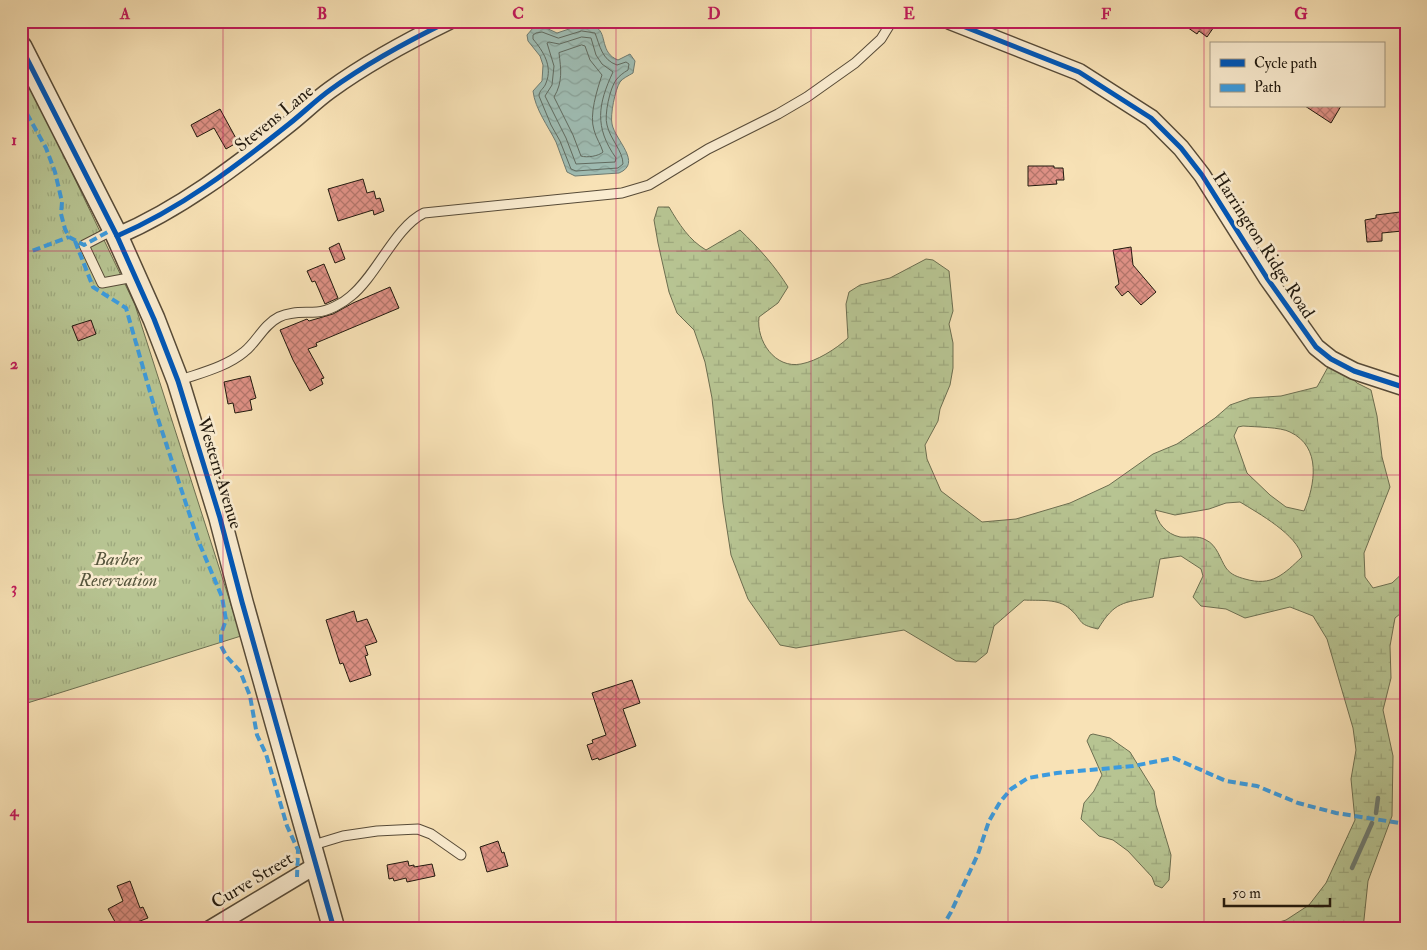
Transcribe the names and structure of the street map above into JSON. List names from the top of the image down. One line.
{"streets":{"street":["Stevens Lane","Harrington Ridge Road","Western Avenue","Curve Street"]},"crossings":[["Stevens Lane","Western Avenue"],["Western Avenue","Curve Street"]],"parks":["Barber Reservation"],"legend":["Cycle path","Path"],"scale_bar":"50 m","grid":{"columns":["A","B","C","D","E","F","G"],"rows":["1","2","3","4"]}}
